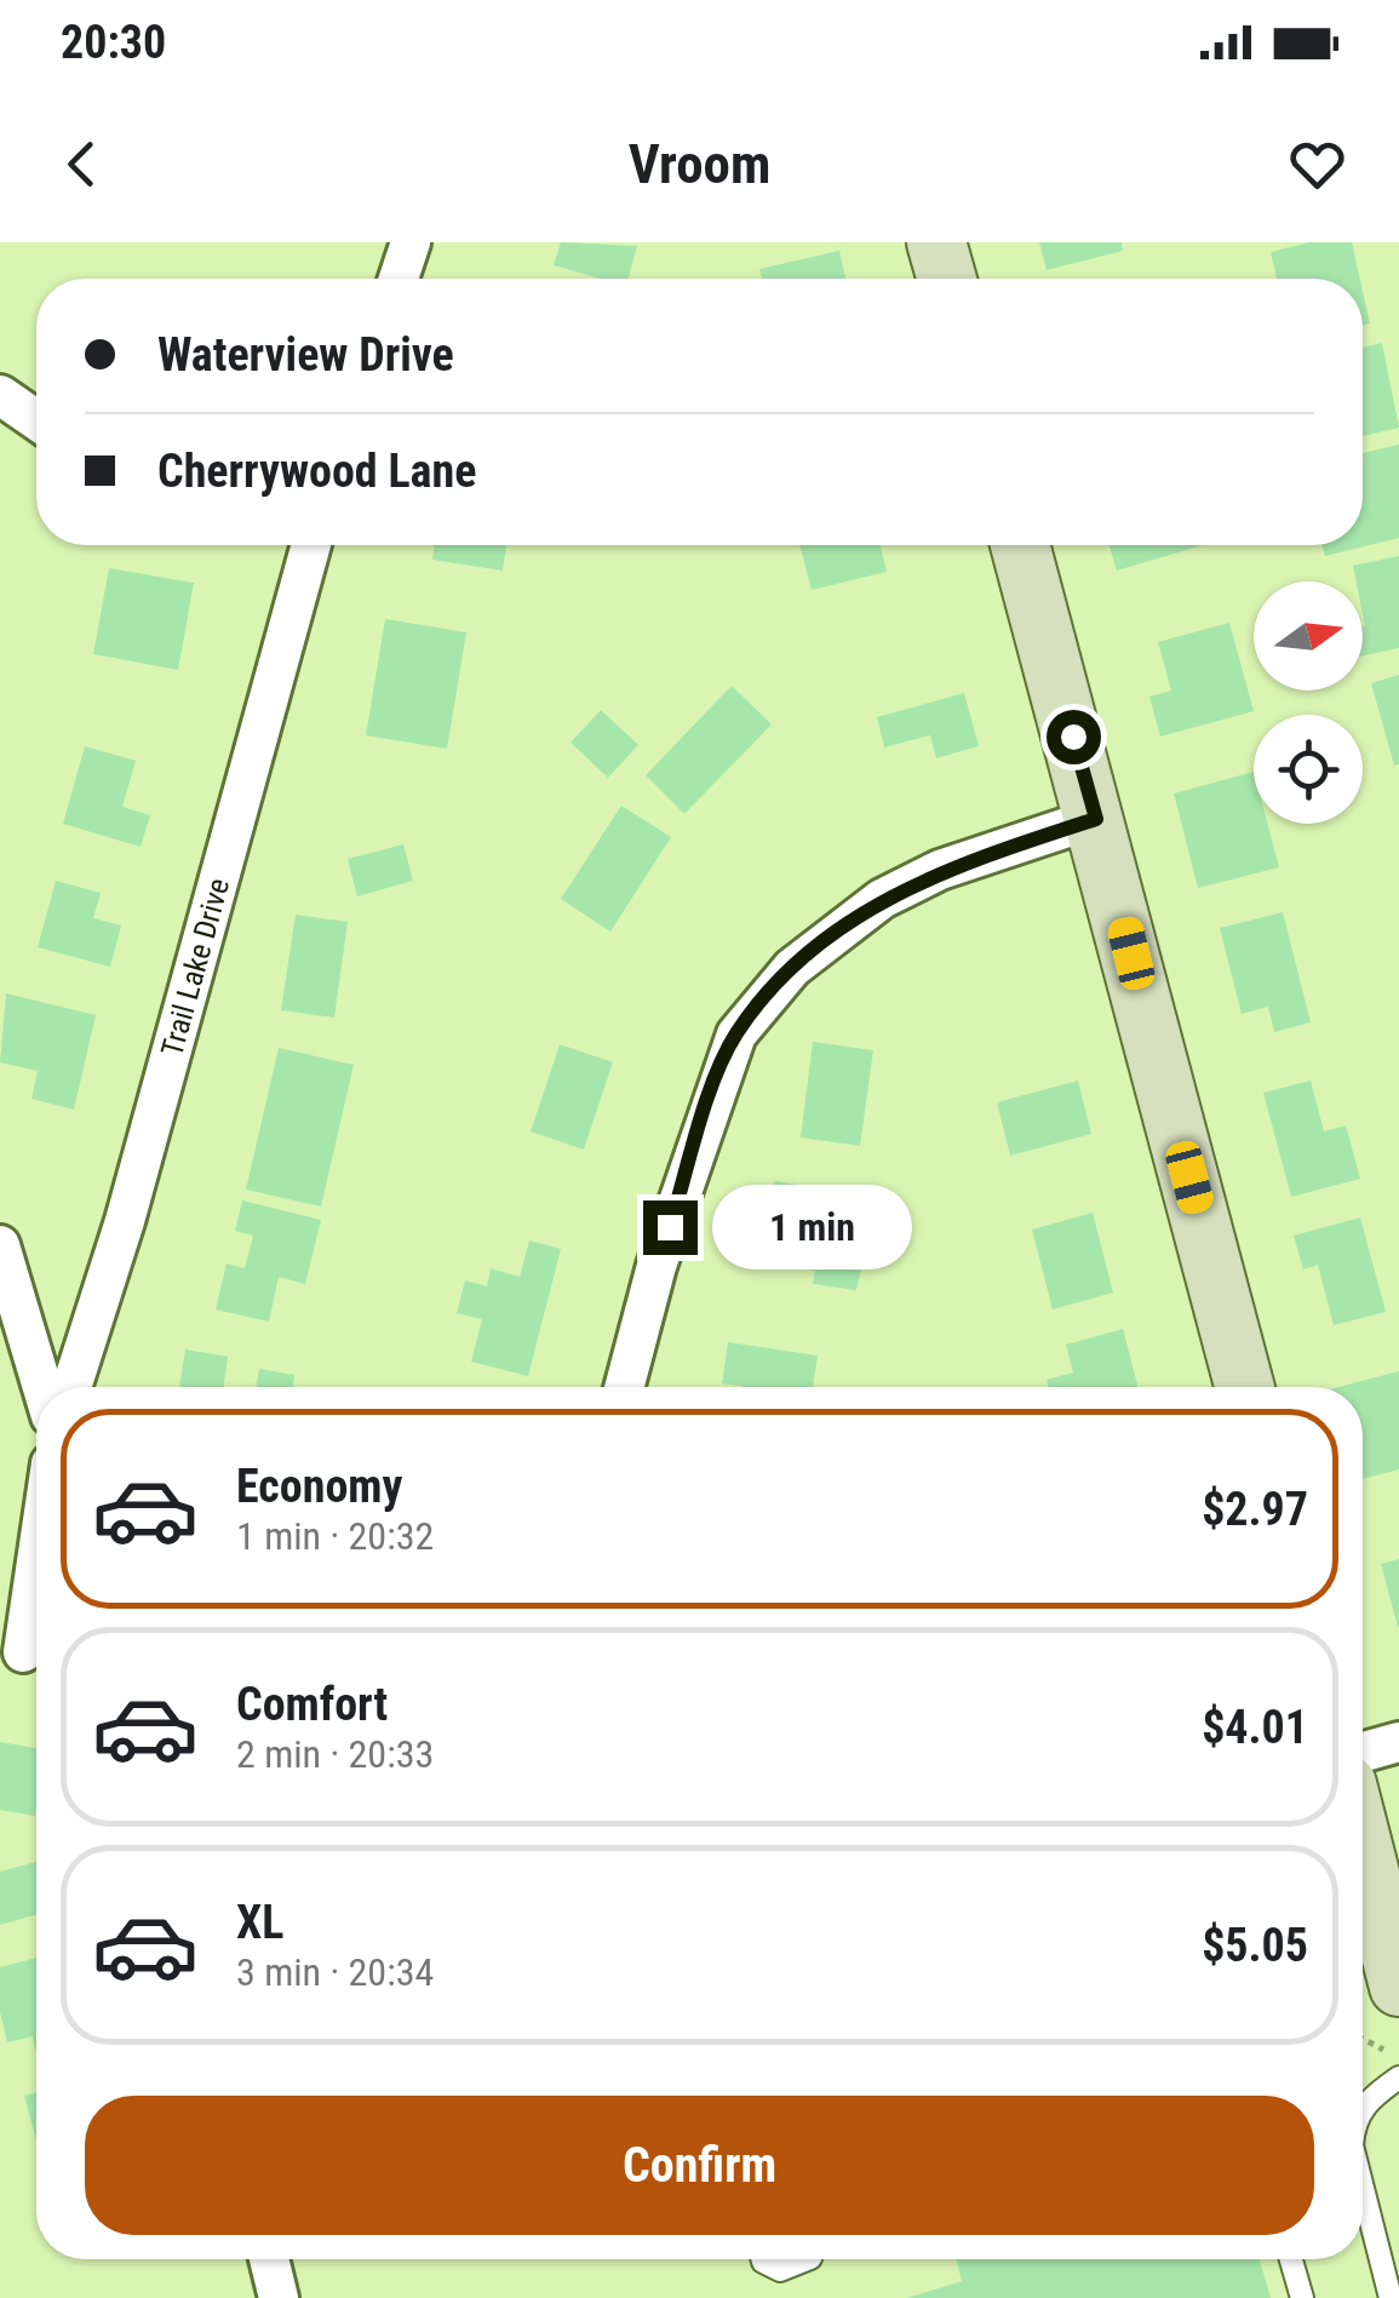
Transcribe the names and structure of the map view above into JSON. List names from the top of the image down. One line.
{"streets":{"street":["Trail Lake Drive"]},"north":"right","page":{"status":"20:30","header":"Vroom","banner":["Waterview Drive","Cherrywood Lane"],"bubble":"1 min","list":[{"name":"Economy","note":"1 min · 20:32","value":"$2.97"},{"name":"Comfort","note":"2 min · 20:33","value":"$4.01"},{"name":"XL","note":"3 min · 20:34","value":"$5.05"}],"buttons":"Confirm"}}
